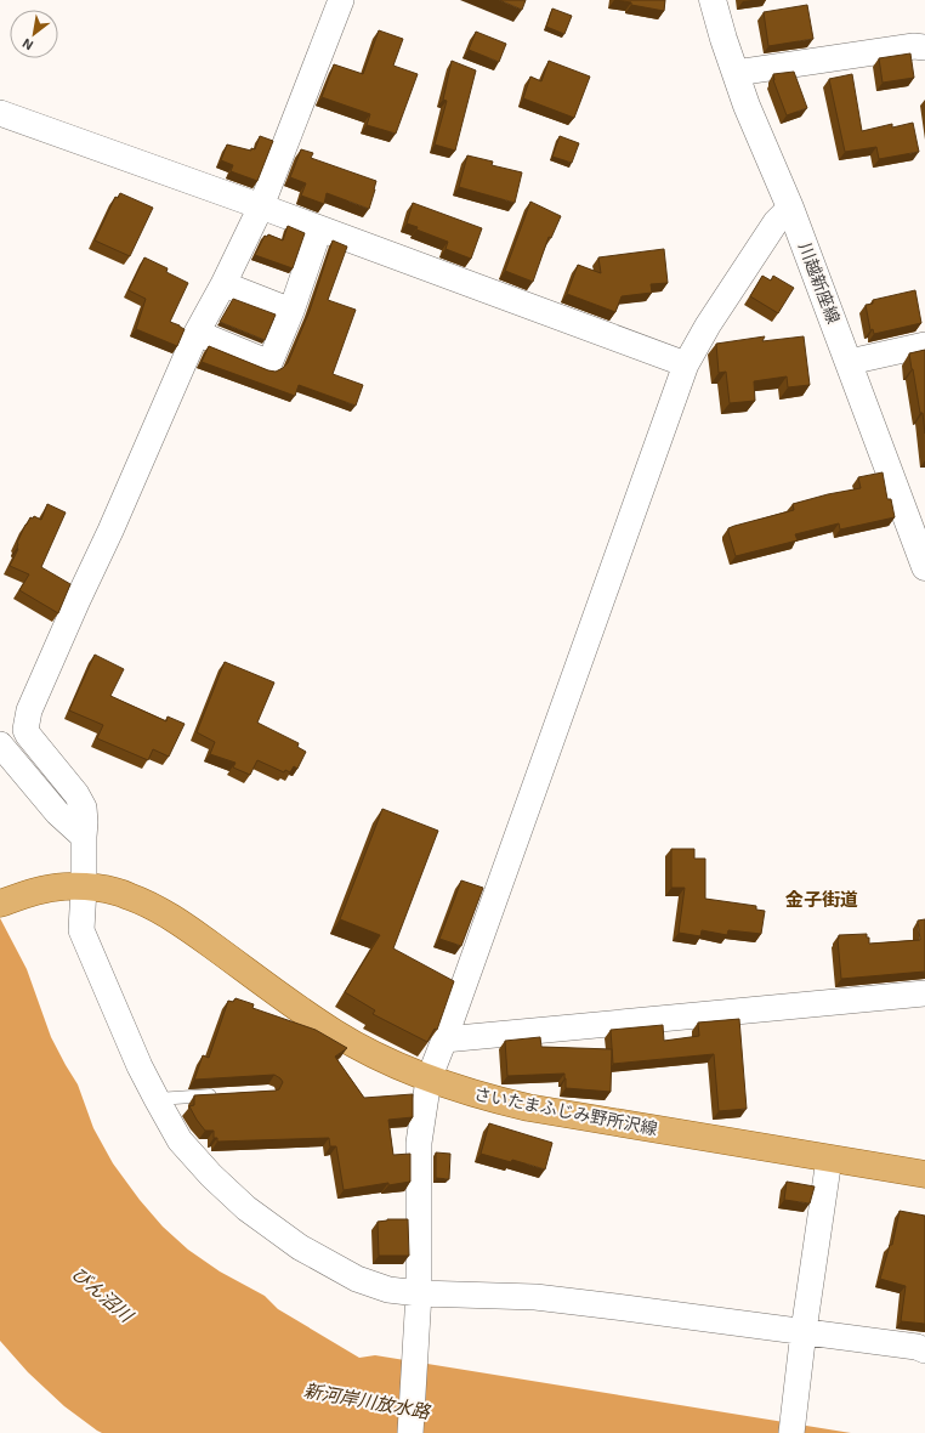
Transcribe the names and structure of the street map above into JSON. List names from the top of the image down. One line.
{"streets":{"main road":["川越新座線","さいたまふじみ野所沢線"]},"districts":["金子街道"],"water":["びん沼川","新河岸川放水路"],"north":"bottom left"}
